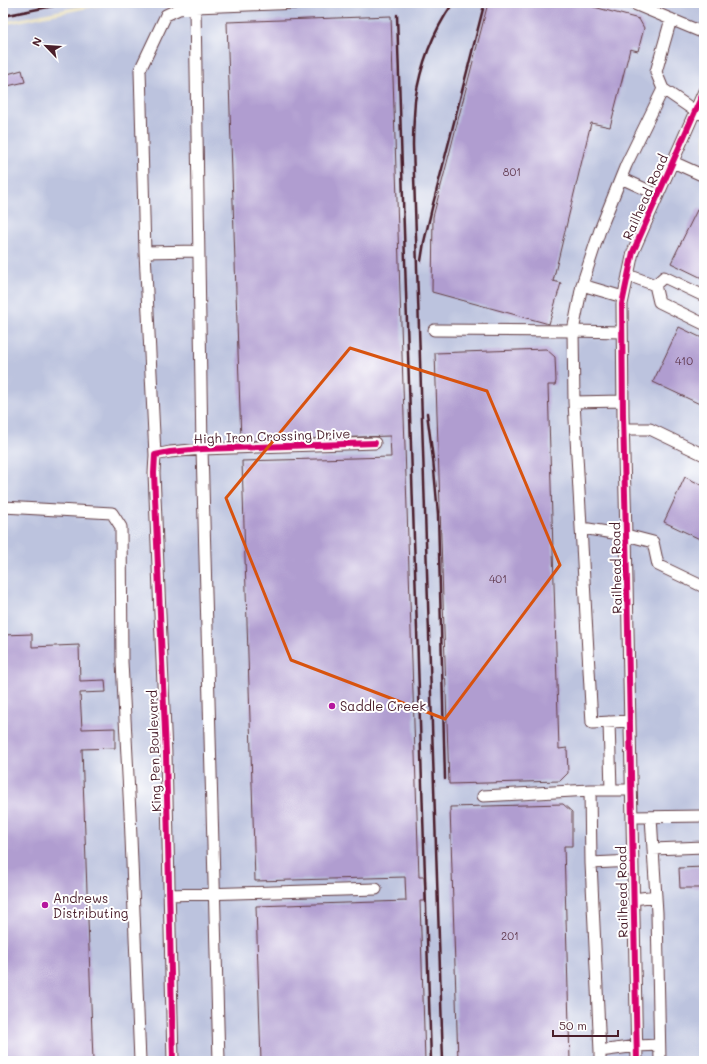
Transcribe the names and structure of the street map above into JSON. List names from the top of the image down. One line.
{"streets":{"street":["Railhead Road","High Iron Crossing Drive","King Pen Boulevard"]},"crossings":[["High Iron Crossing Drive","King Pen Boulevard"]],"places":["Saddle Creek","Andrews Distributing"],"house_numbers":["801","410","401","201"],"scale_bar":"50 m","north":"top left"}
